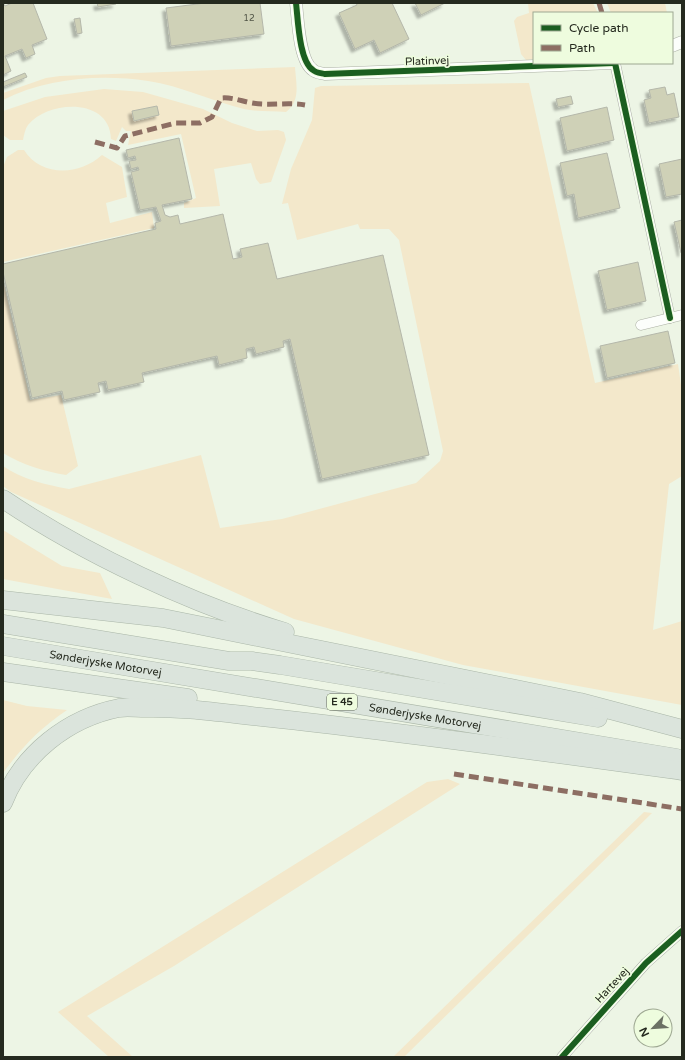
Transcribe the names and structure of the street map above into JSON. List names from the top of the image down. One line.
{"streets":{"highway":["Sønderjyske Motorvej","E 45"],"street":["Platinvej","Hartevej"]},"house_numbers":["12"],"legend":["Cycle path","Path"],"north":"bottom left"}
